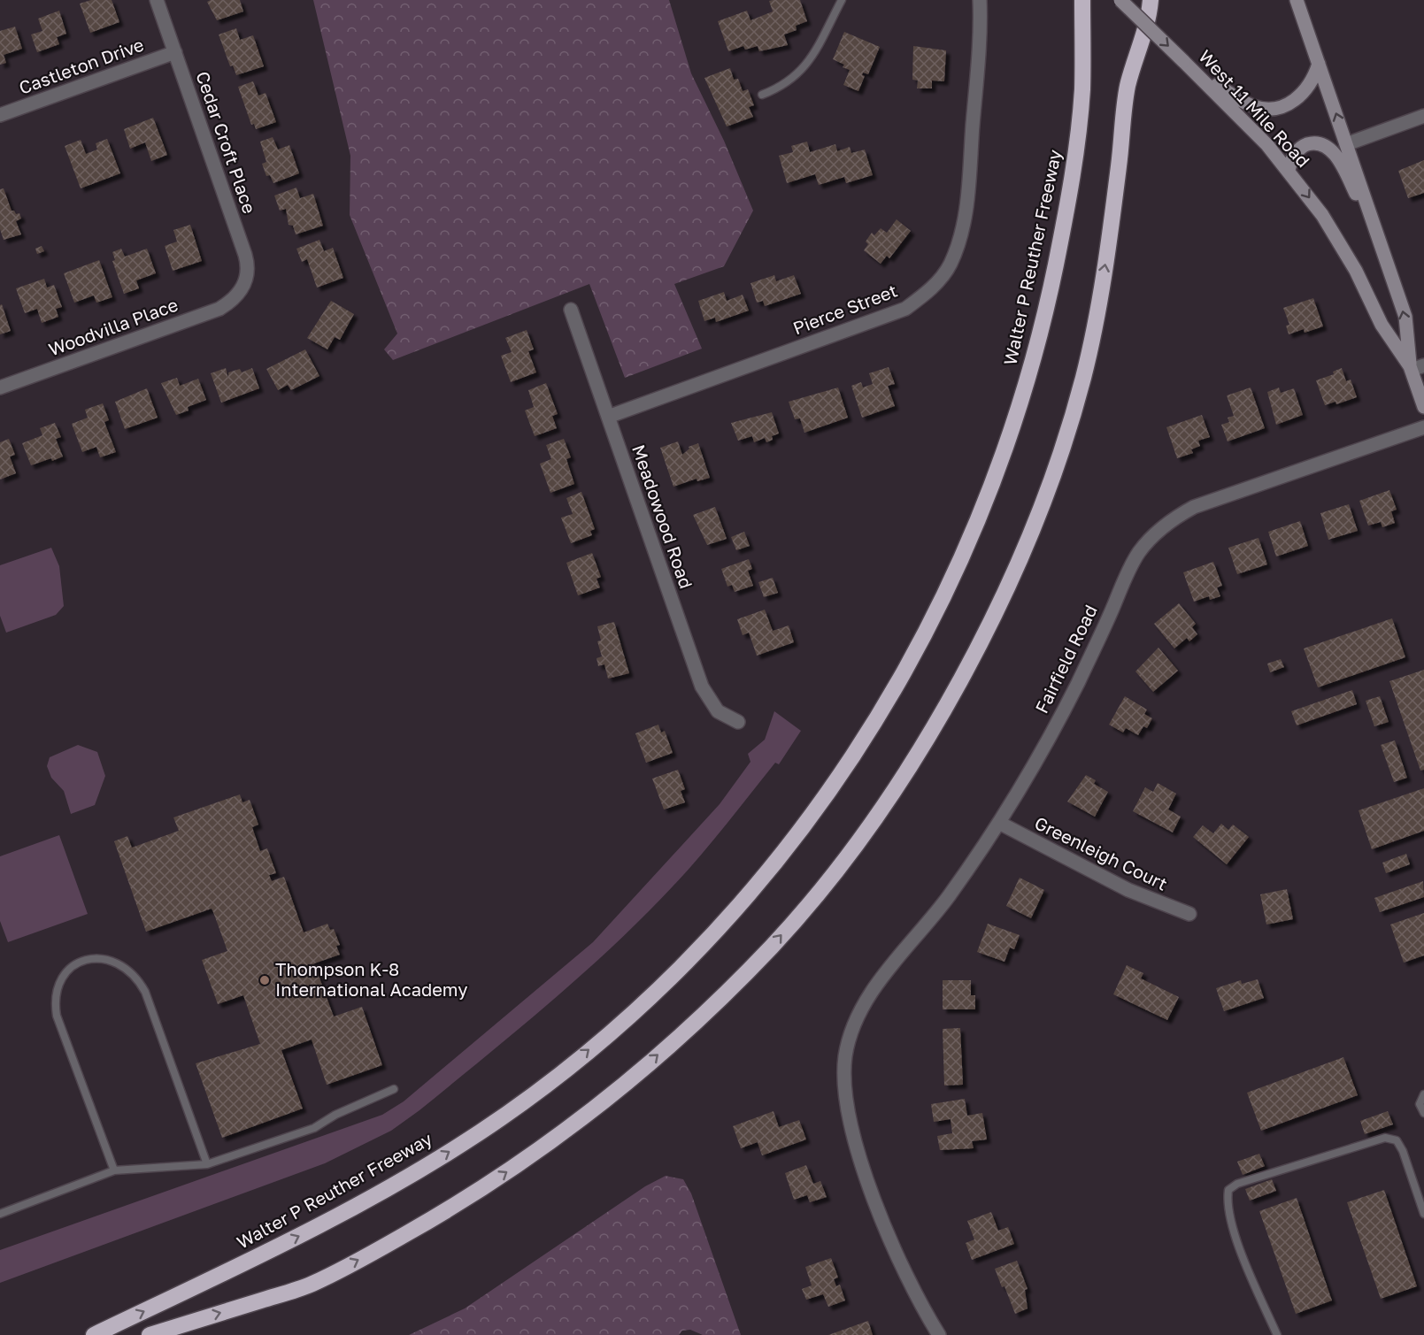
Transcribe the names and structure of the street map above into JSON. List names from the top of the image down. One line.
{"streets":{"highway":["Walter P Reuther Freeway"],"main road":["West 11 Mile Road"],"street":["Castleton Drive","Cedar Croft Place","Pierce Street","Woodvilla Place","Meadowood Road","Fairfield Road","Greenleigh Court"]},"crossings":[["Castleton Drive","Cedar Croft Place"],["Cedar Croft Place","Woodvilla Place"],["Pierce Street","Meadowood Road"],["Fairfield Road","Greenleigh Court"]],"places":["Thompson K-8 International Academy"]}
